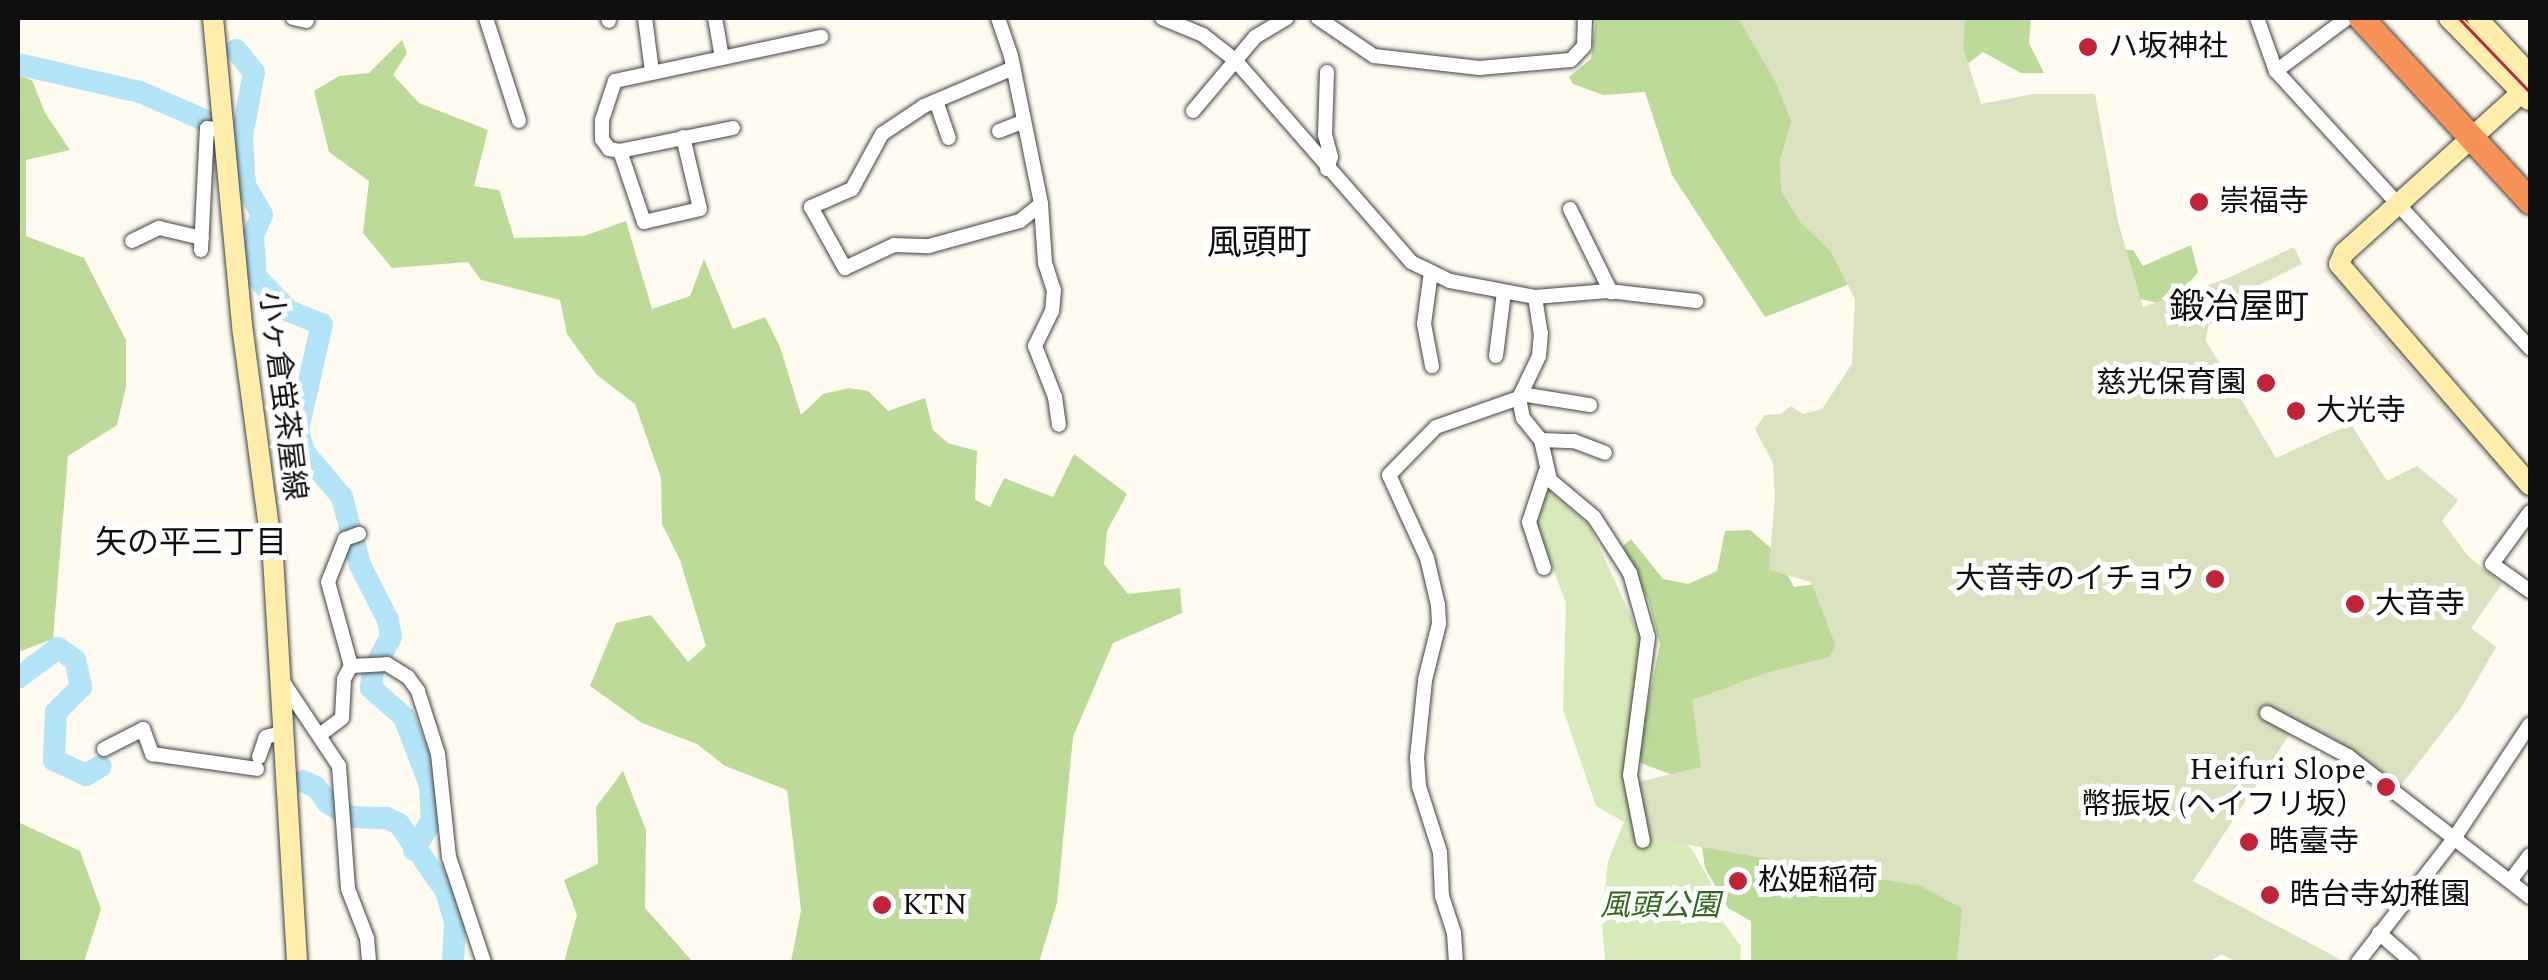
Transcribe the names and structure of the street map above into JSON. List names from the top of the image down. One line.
{"streets":{"street":["小ヶ倉蛍茶屋線"]},"districts":["風頭町","鍛冶屋町","矢の平三丁目"],"parks":["風頭公園"],"places":["ハ坂神社","崇福寺","慈光保育園","大光寺","大音寺のイチョウ","大音寺","Heifuri Slope 幣振坂 (ヘイフリ坂）","晧臺寺","松姫稲荷","晧台寺幼稚園","KTN"]}
